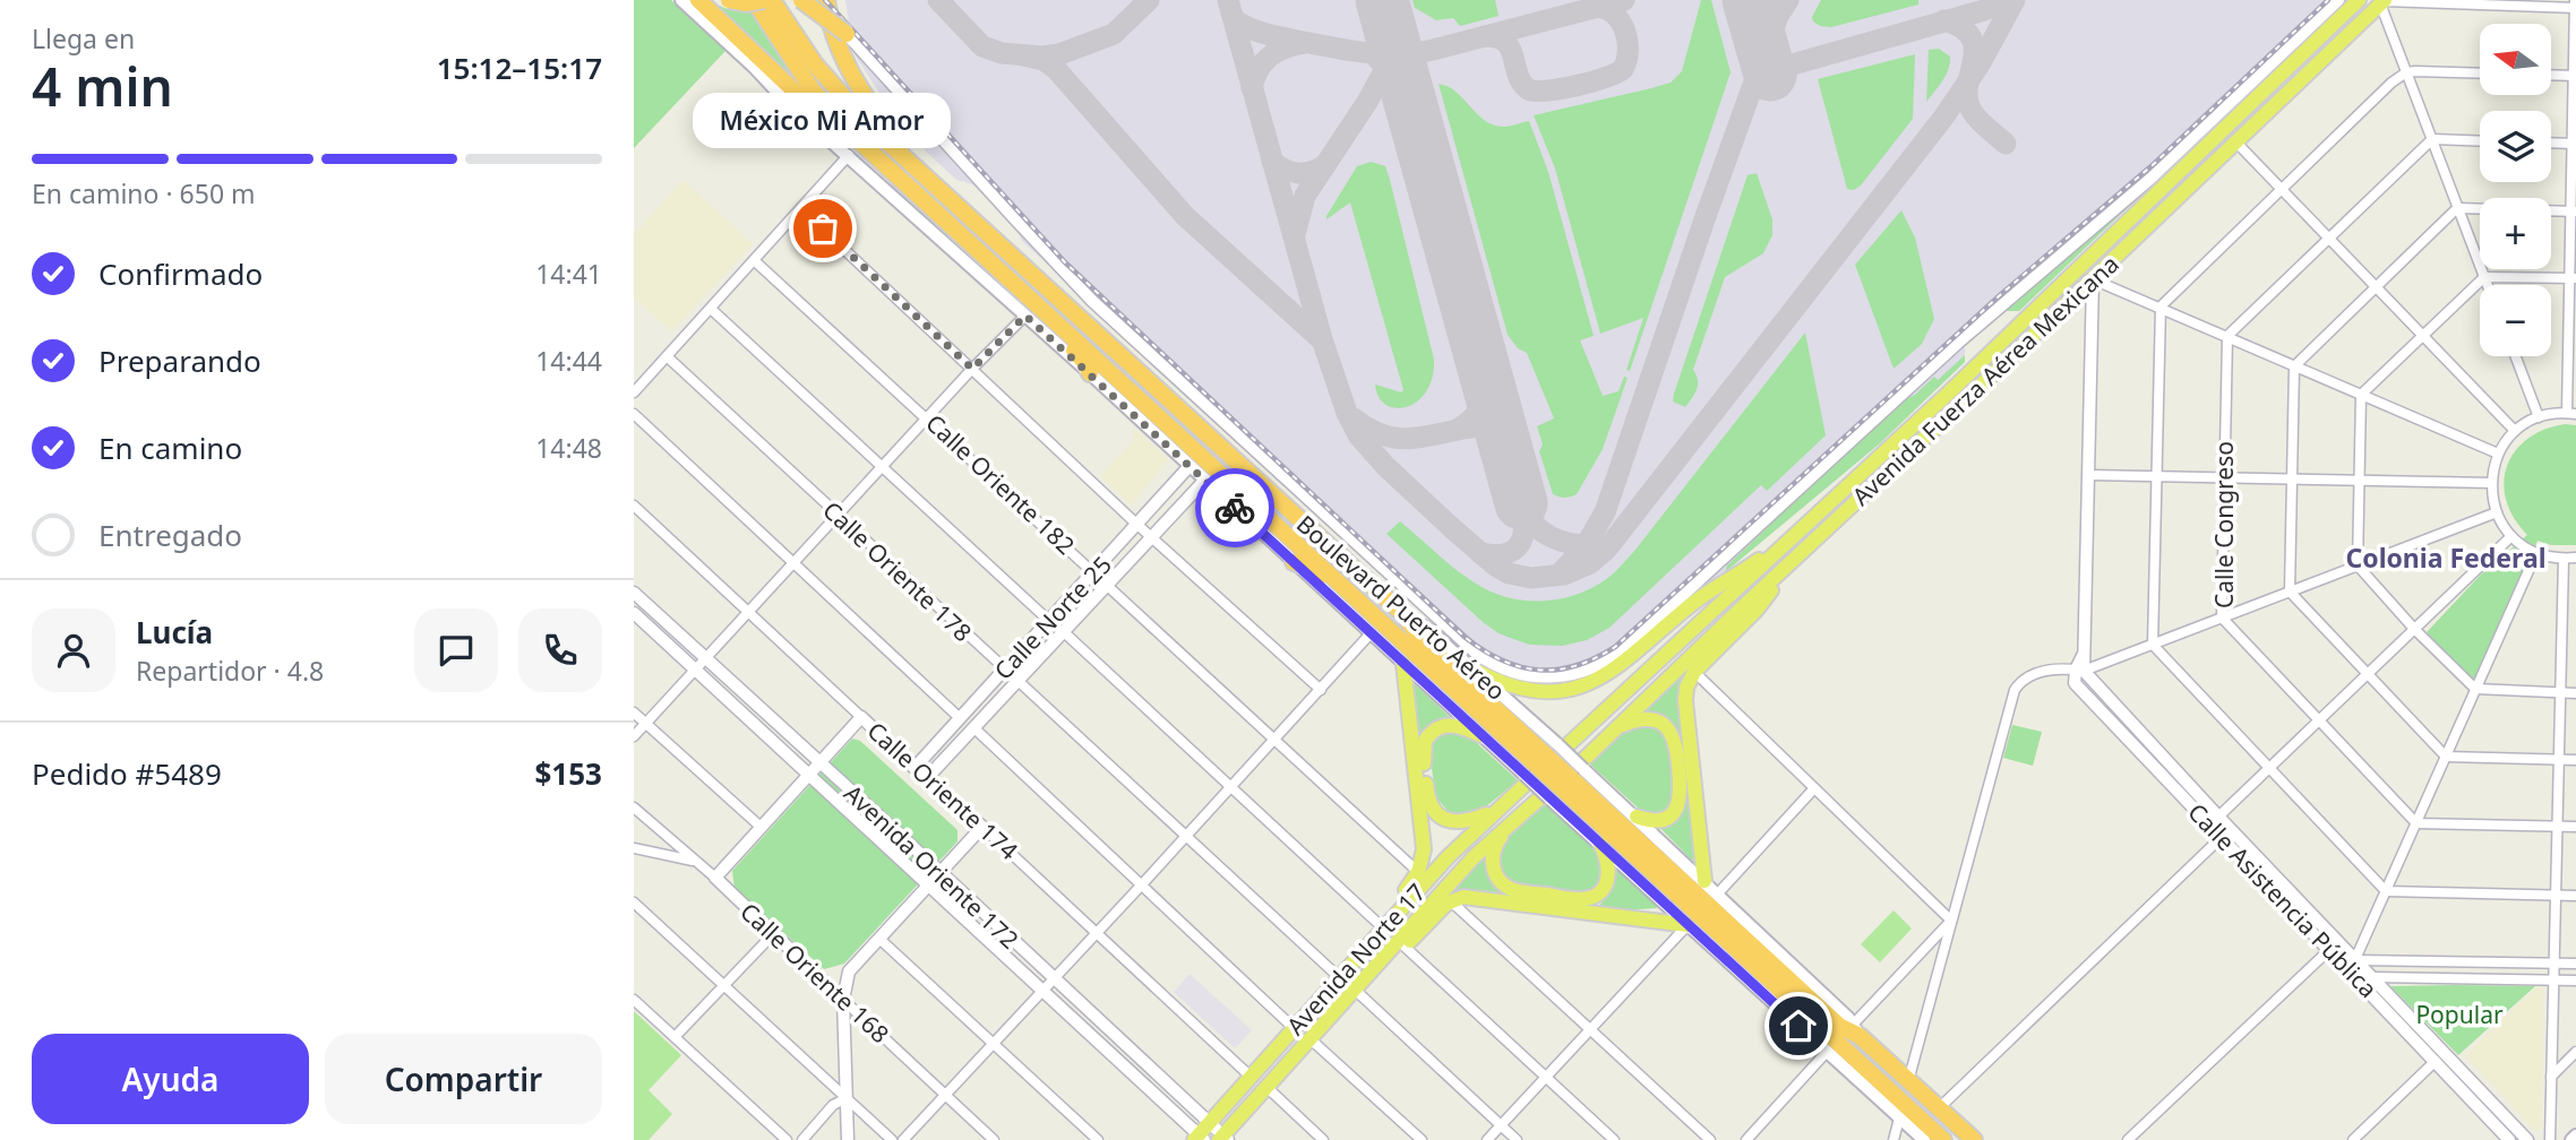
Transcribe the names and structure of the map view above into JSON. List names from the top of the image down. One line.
{"streets":{"highway":["Boulevard Puerto Aéreo"],"main road":["Avenida Fuerza Aérea Mexicana","Avenida Norte 17"],"street":["Calle Oriente 182","Calle Congreso","Calle Oriente 178","Calle Norte 25","Calle Oriente 174","Avenida Oriente 172","Calle Asistencia Pública","Calle Oriente 168"]},"crossings":[["Avenida Fuerza Aérea Mexicana","Boulevard Puerto Aéreo"],["Avenida Fuerza Aérea Mexicana","Avenida Norte 17"],["Calle Oriente 182","Calle Norte 25"],["Calle Oriente 178","Calle Norte 25"],["Calle Oriente 178","Avenida Norte 17"],["Boulevard Puerto Aéreo","Calle Norte 25"],["Boulevard Puerto Aéreo","Avenida Norte 17"],["Calle Norte 25","Calle Oriente 174"],["Calle Oriente 174","Avenida Norte 17"],["Avenida Oriente 172","Avenida Norte 17"]],"districts":["Colonia Federal"],"parks":["Popular"],"places":["México Mi Amor"],"north":"left","page":{"heading":["4 min","Llega en","15:12–15:17"],"panel":["Lucía","Repartidor · 4.8","Pedido #5489","$153"],"map_buttons":["+","−"],"bubble":"México Mi Amor","bar":"En camino · 650 m","list":[["Confirmado","14:41"],["Preparando","14:44"],["En camino","14:48"],"Entregado"],"buttons":["Ayuda","Compartir"]}}
